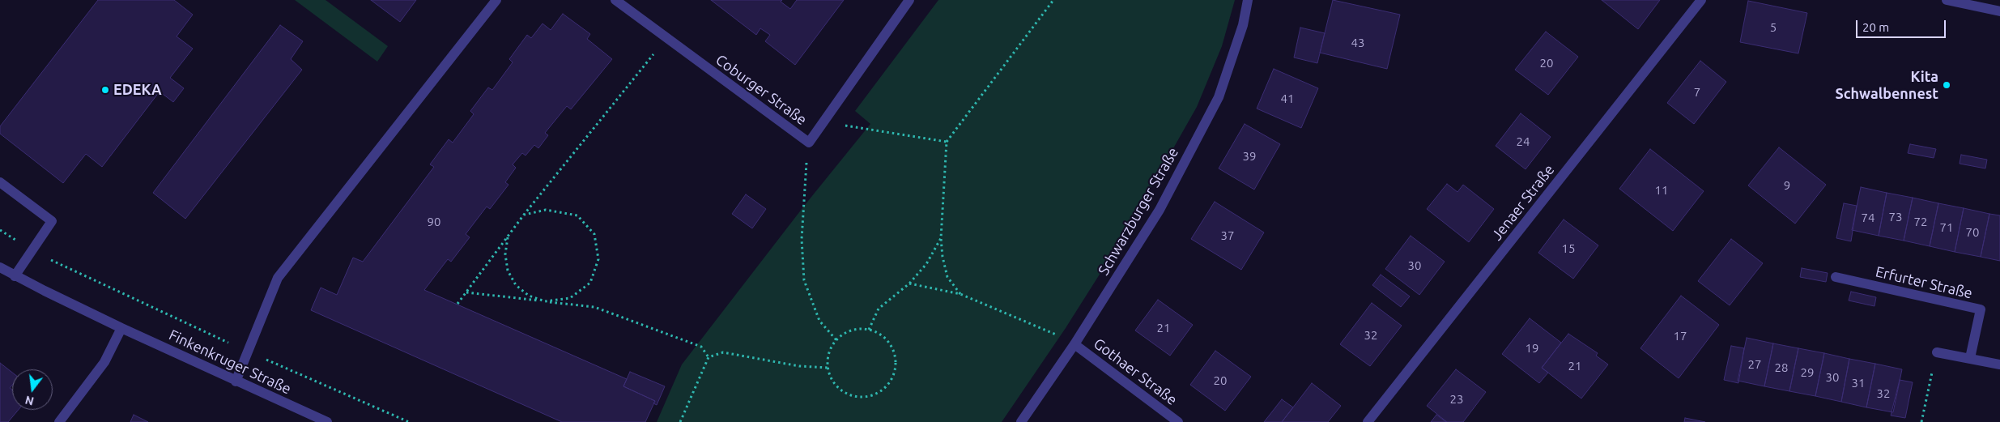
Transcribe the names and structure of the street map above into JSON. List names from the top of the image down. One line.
{"streets":{"street":["Coburger Straße","Jenaer Straße","Schwarzburger Straße","Erfurter Straße","Finkenkruger Straße","Gothaer Straße"]},"crossings":[["Schwarzburger Straße","Gothaer Straße"]],"places":["Kita Schwalbennest","EDEKA"],"house_numbers":["5","43","20","7","41","24","39","9","11","73","74","90","72","71","70","37","15","30","21","32","17","19","27","21","28","29","30","20","31","32","23"],"scale_bar":"20 m","north":"bottom"}
